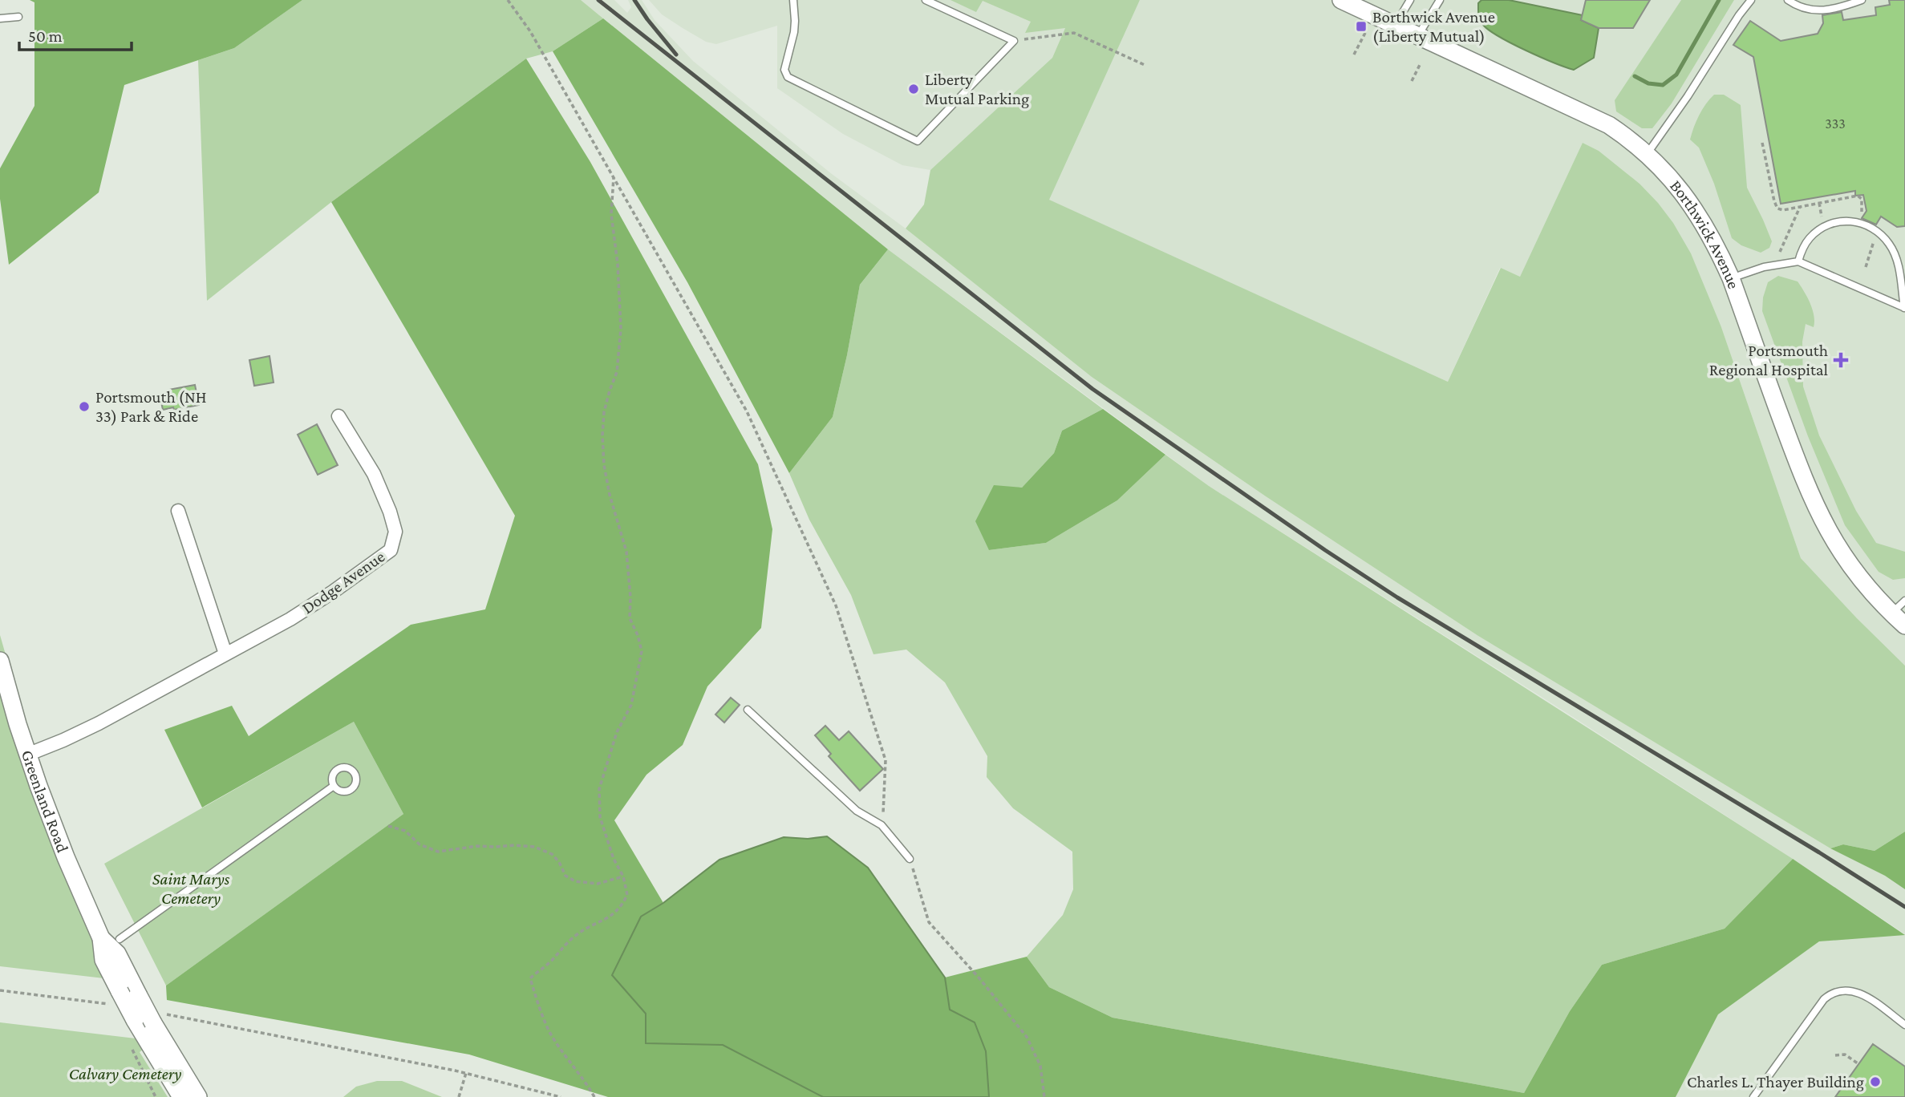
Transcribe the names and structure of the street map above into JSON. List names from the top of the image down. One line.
{"streets":{"street":["Borthwick Avenue","Dodge Avenue","Greenland Road"]},"crossings":[["Dodge Avenue","Greenland Road"]],"parks":["Saint Marys Cemetery","Calvary Cemetery"],"places":{"transit":["Borthwick Avenue (Liberty Mutual)"],"other":["Liberty Mutual Parking","Portsmouth (NH 33) Park & Ride","Charles L. Thayer Building"],"health":["Portsmouth Regional Hospital"]},"house_numbers":["333"],"scale_bar":"50 m"}
